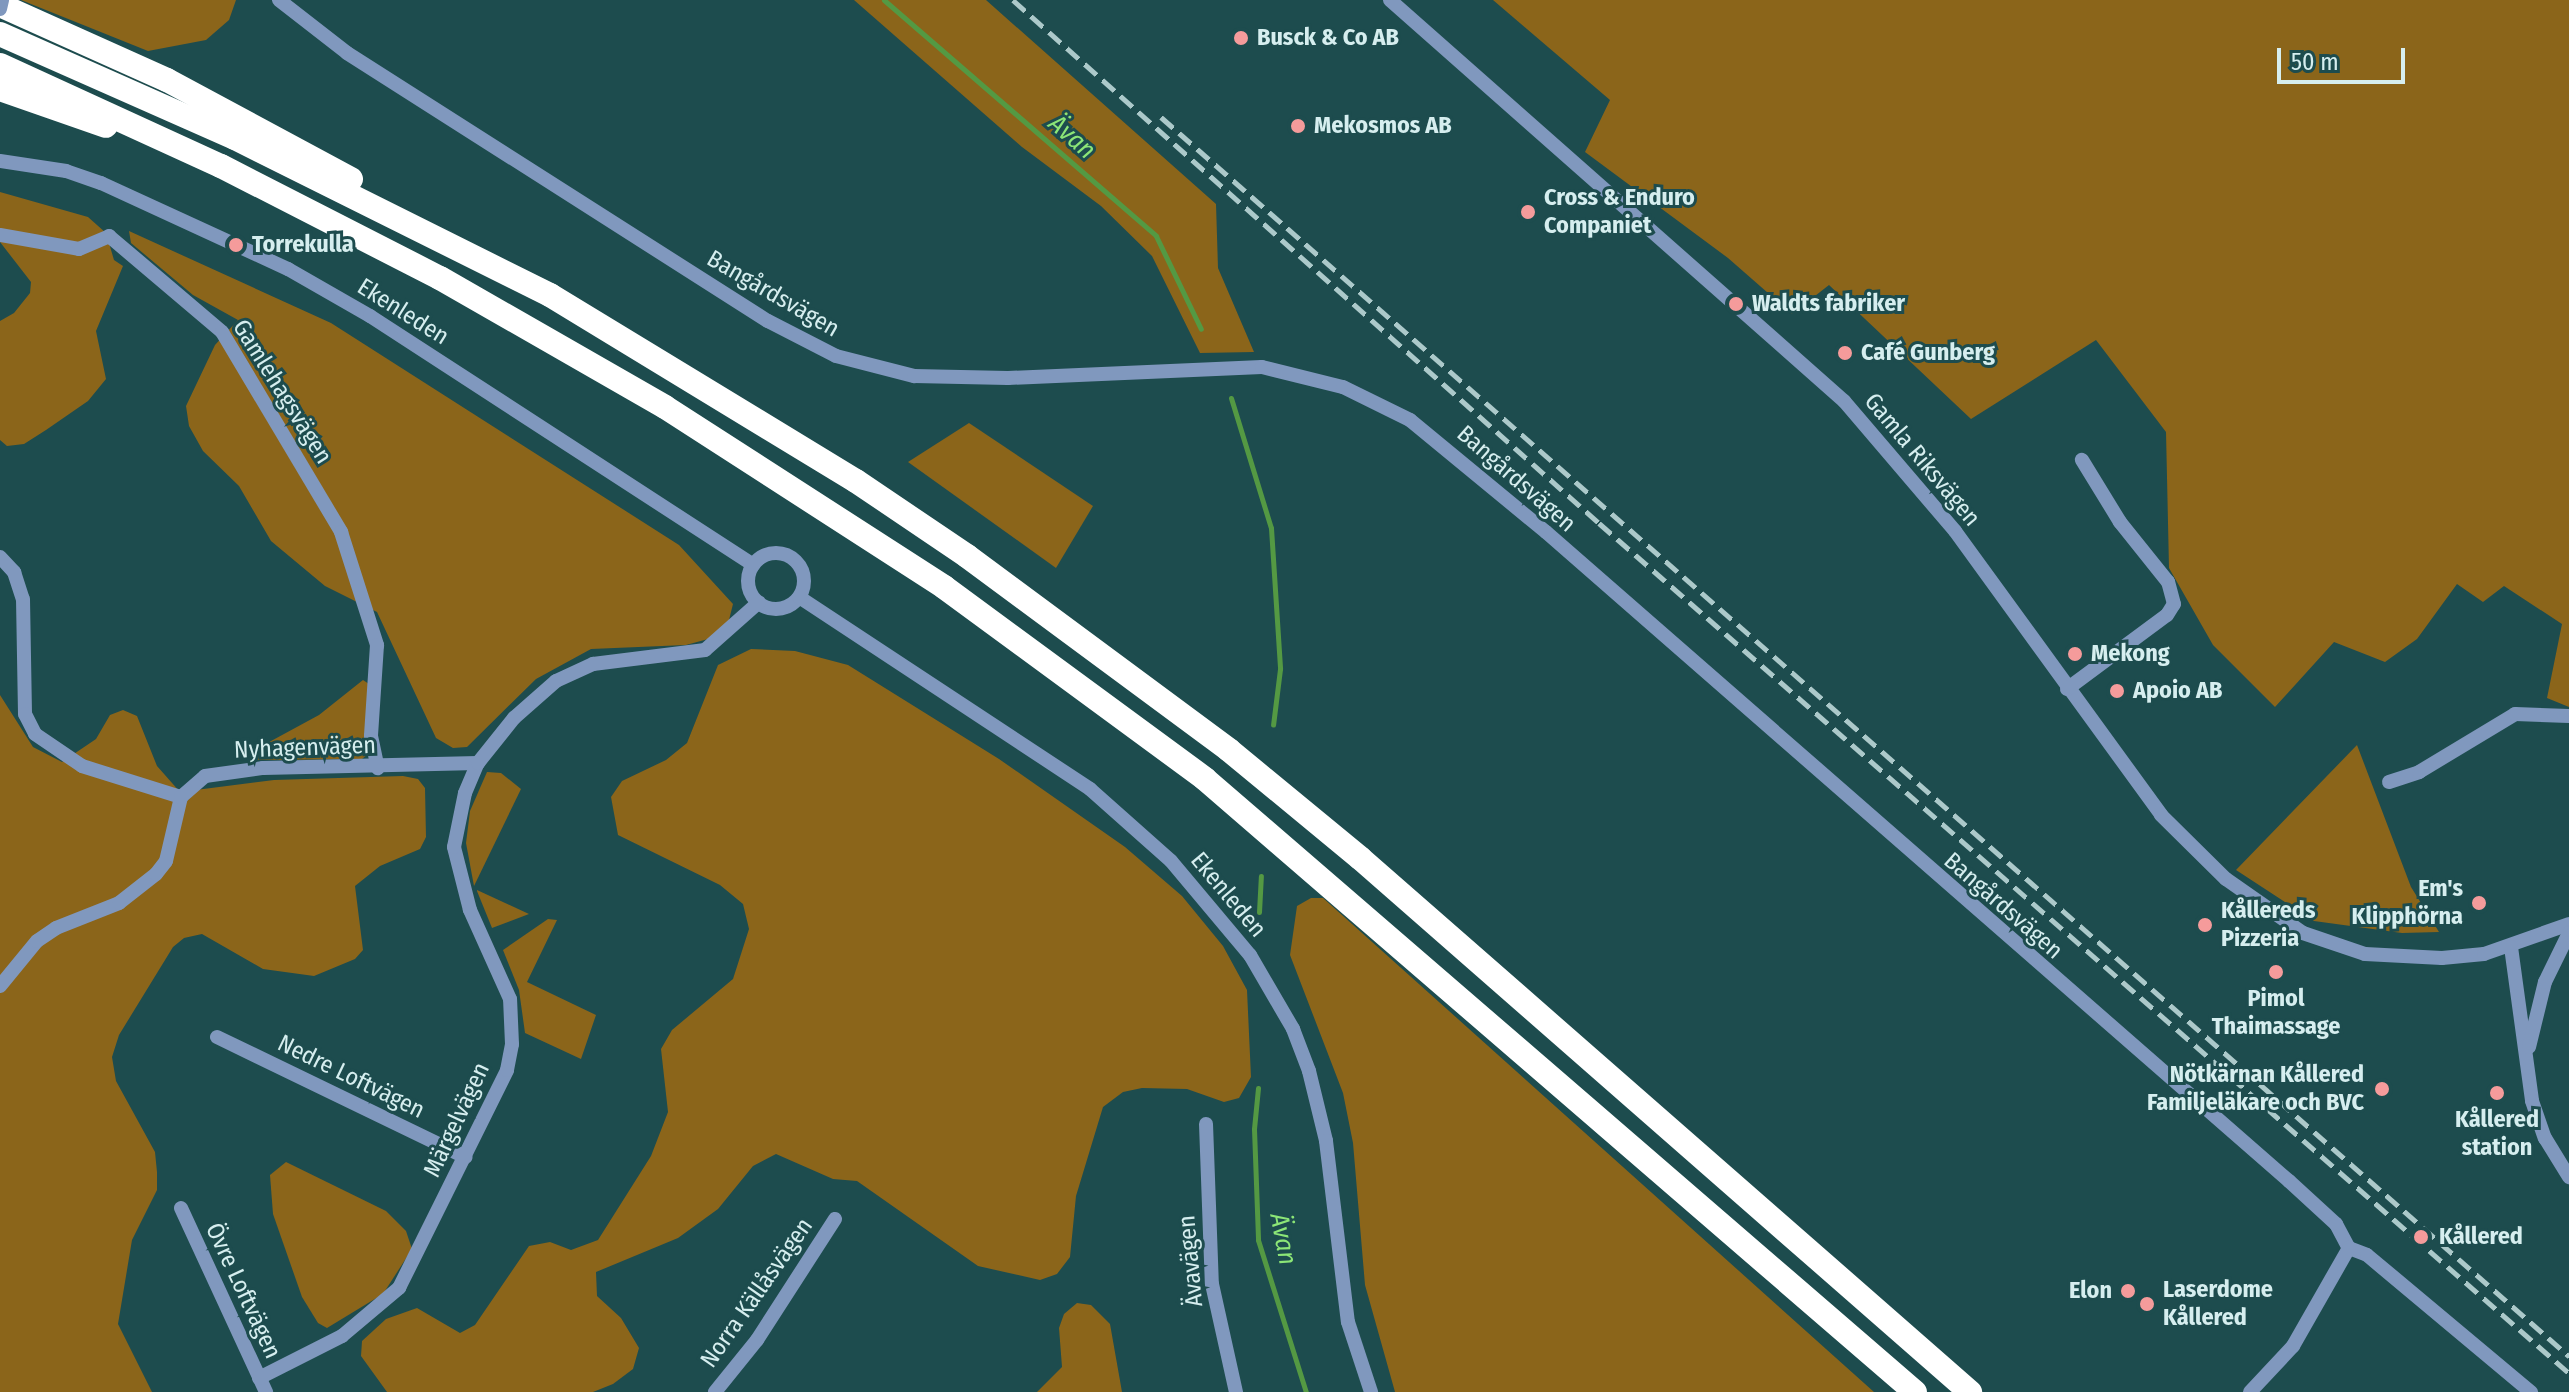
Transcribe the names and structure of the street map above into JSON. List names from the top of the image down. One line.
{"streets":{"street":["Bangårdsvägen","Ekenleden","Gamlehagsvägen","Gamla Riksvägen","Nyhagenvägen","Nedre Loftvägen","Märgelvägen","Ävavägen","Övre Loftvägen","Norra Källåsvägen"]},"crossings":[["Ekenleden","Märgelvägen"],["Gamlehagsvägen","Nyhagenvägen"],["Nyhagenvägen","Märgelvägen"],["Nedre Loftvägen","Märgelvägen"],["Märgelvägen","Övre Loftvägen"]],"water":["Ävan"],"places":["Busck & Co AB","Mekosmos AB","Cross & Enduro Companiet","Torrekulla","Waldts fabriker","Café Gunberg","Mekong","Apoio AB","Em's Klipphörna","Kållereds Pizzeria","Pimol Thaimassage","Nötkärnan Kållered Familjeläkare och BVC","Kållered station","Kållered","Elon","Laserdome Kållered"],"scale_bar":"50 m"}
